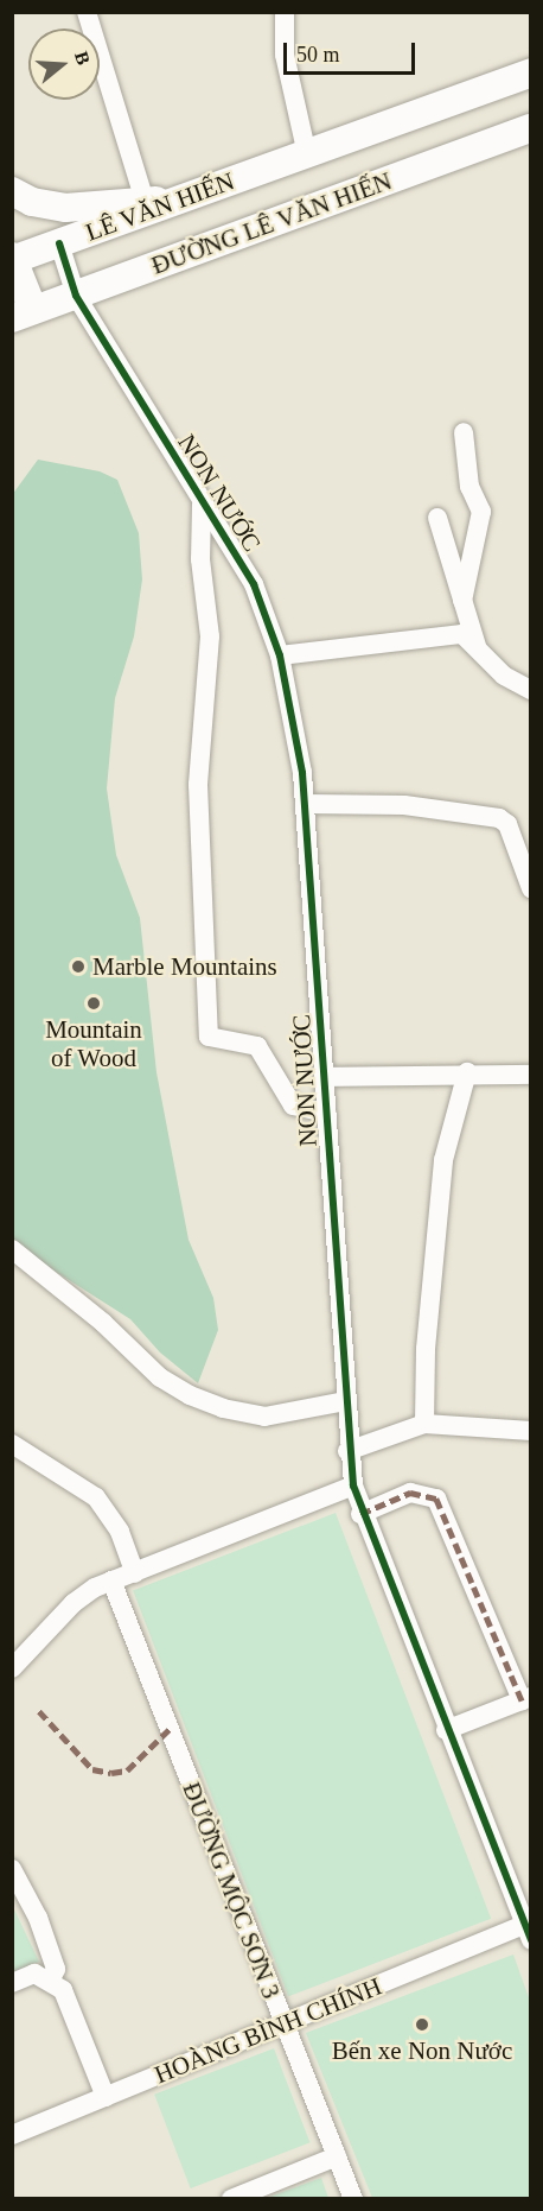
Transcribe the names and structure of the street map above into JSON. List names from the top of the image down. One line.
{"streets":{"main road":["LÊ VĂN HIẾN","ĐƯỜNG LÊ VĂN HIẾN"],"street":["NON NƯỚC","ĐƯỜNG MỘC SƠN 3","HOÀNG BÌNH CHÍNH"]},"crossings":[["LÊ VĂN HIẾN","NON NƯỚC"],["ĐƯỜNG LÊ VĂN HIẾN","NON NƯỚC"],["NON NƯỚC","HOÀNG BÌNH CHÍNH"],["ĐƯỜNG MỘC SƠN 3","HOÀNG BÌNH CHÍNH"]],"places":["Marble Mountains","Mountain of Wood","Bến xe Non Nước"],"scale_bar":"50 m","north":"right"}
